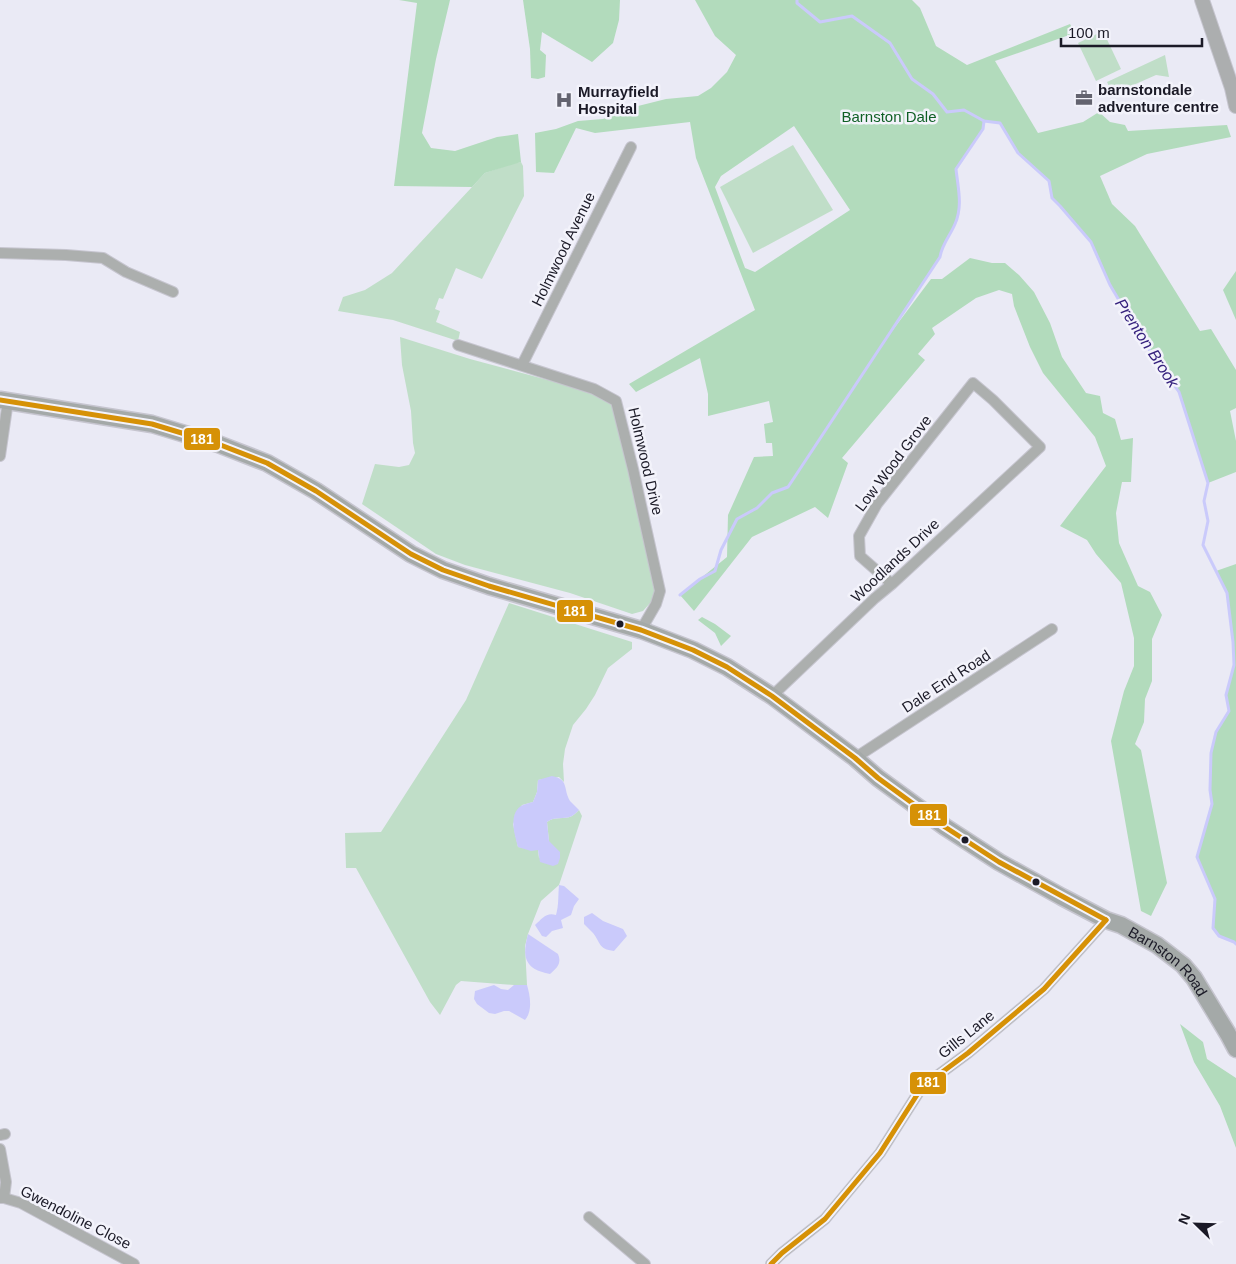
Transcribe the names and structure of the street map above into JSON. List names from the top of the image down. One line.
{"streets":{"main road":["Barnston Road"],"street":["Holmwood Avenue","Holmwood Drive","Low Wood Grove","Woodlands Drive","Dale End Road","Gills Lane","Gwendoline Close"]},"crossings":[["Holmwood Avenue","Holmwood Drive"],["Holmwood Drive","Barnston Road"],["Low Wood Grove","Woodlands Drive"],["Woodlands Drive","Barnston Road"],["Dale End Road","Barnston Road"],["Barnston Road","Gills Lane"]],"water":["Prenton Brook"],"parks":["Barnston Dale"],"places":{"office":["barnstondale adventure centre"],"hospital":["Murrayfield Hospital"]},"lines":["transit line 181"],"scale_bar":"100 m","north":"top left"}
